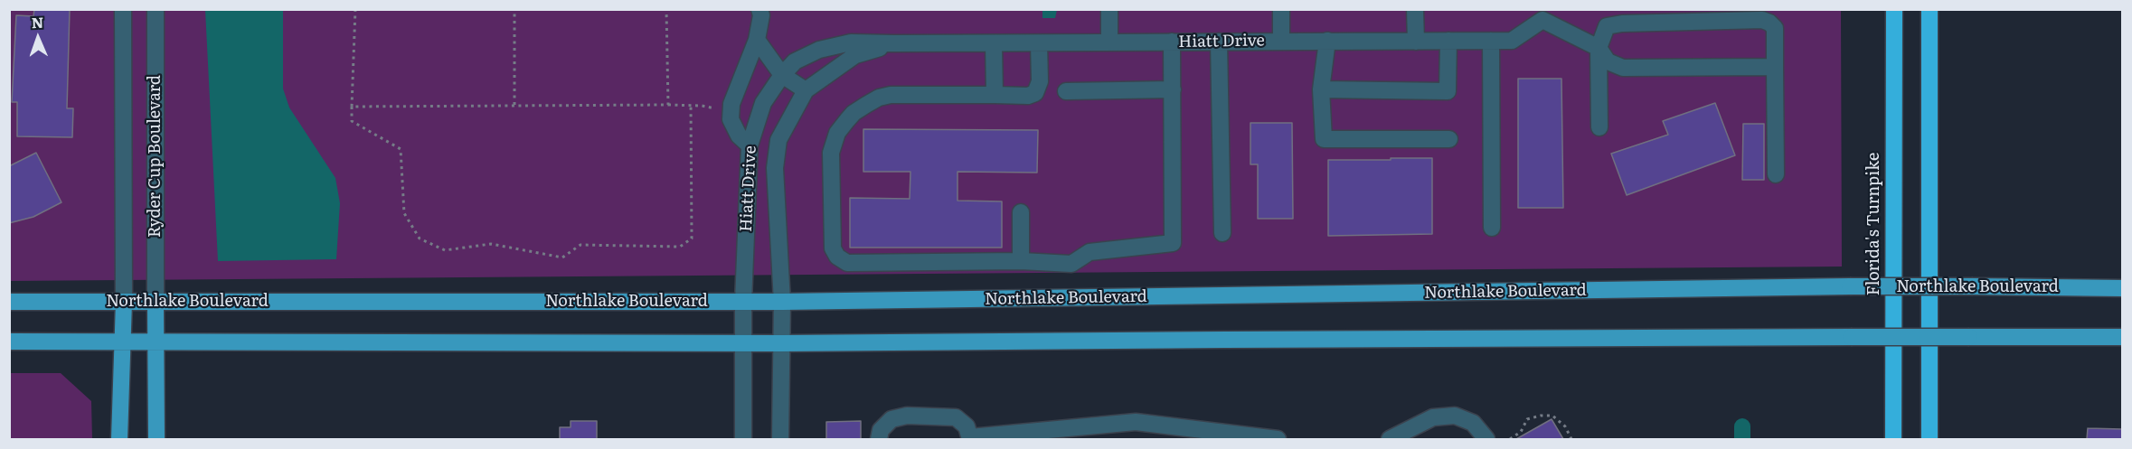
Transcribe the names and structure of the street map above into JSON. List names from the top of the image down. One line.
{"streets":{"highway":["Florida's Turnpike"],"main road":["Northlake Boulevard"],"street":["Hiatt Drive","Ryder Cup Boulevard"]},"crossings":[["Hiatt Drive","Northlake Boulevard"],["Ryder Cup Boulevard","Northlake Boulevard"]],"north":"top"}
